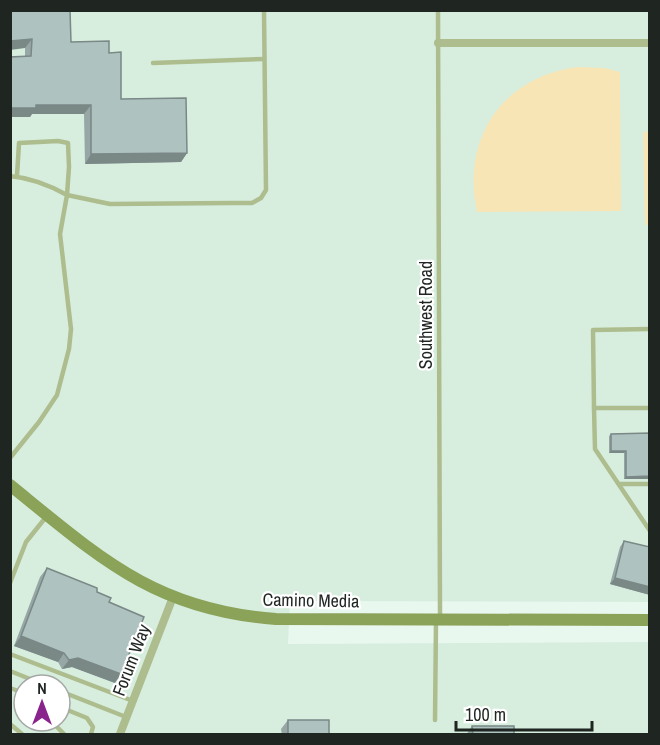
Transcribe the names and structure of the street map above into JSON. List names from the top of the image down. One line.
{"streets":{"street":["Camino Media","Forum Way"],"lane":["Southwest Road"]},"crossings":[["Southwest Road","Camino Media"],["Camino Media","Forum Way"]],"scale_bar":"100 m","north":"top"}
